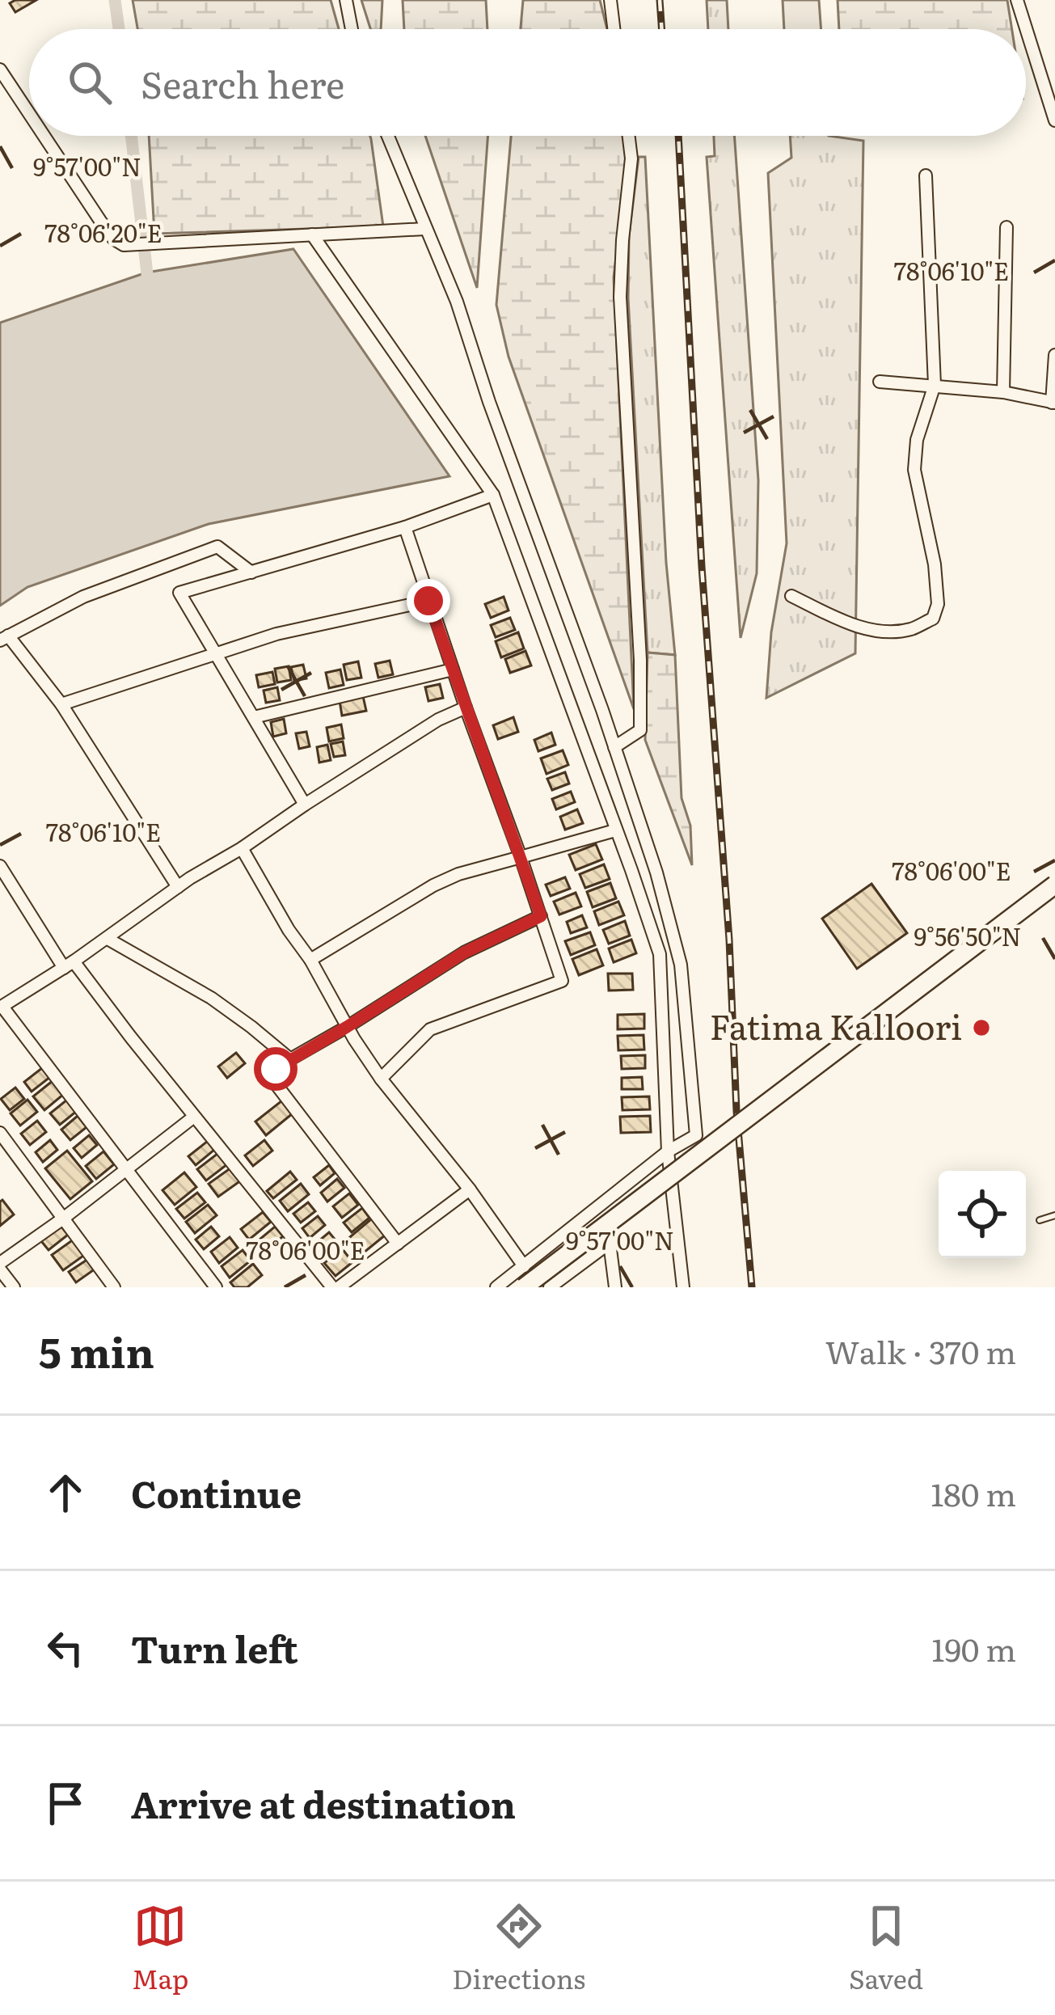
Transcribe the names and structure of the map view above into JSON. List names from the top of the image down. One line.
{"places":["Fatima Kalloori"],"page":{"search":"Search here","heading":["5 min","Walk · 370 m"],"list":[["Continue","180 m"],["Turn left","190 m"],"Arrive at destination"],"nav":["Map","Directions","Saved"]},"coordinates":["9°57'00\"N","78°06'20\"E","78°06'10\"E","78°06'00\"E","9°56'50\"N"]}
